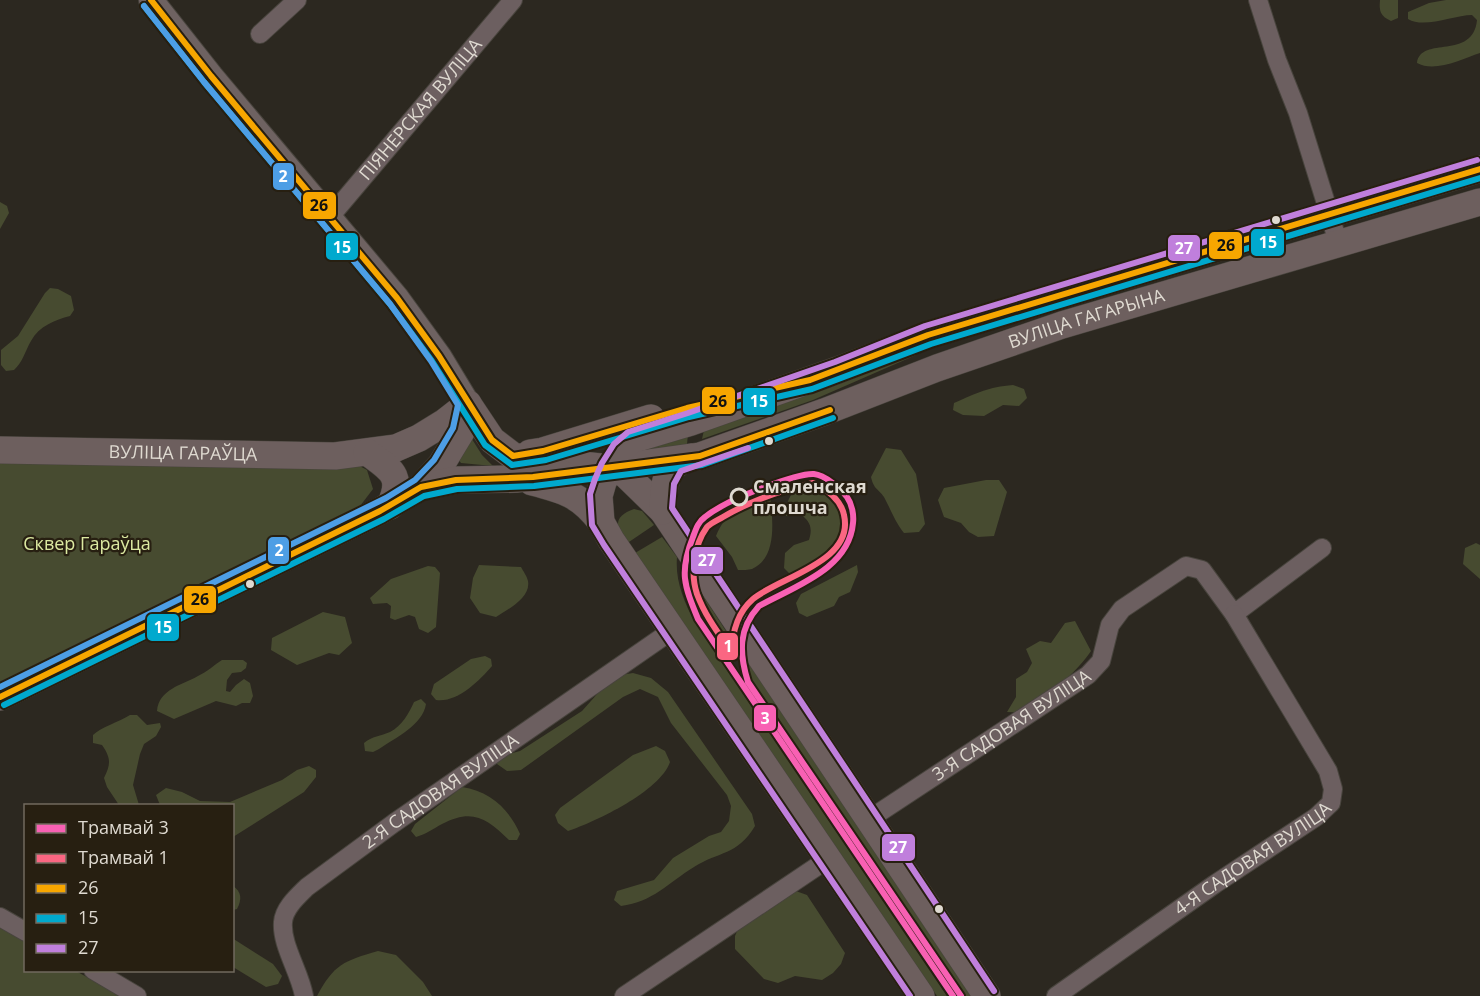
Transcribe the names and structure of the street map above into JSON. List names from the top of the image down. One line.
{"streets":{"main road":["ВУЛІЦА ГАГАРЫНА","ВУЛІЦА ГАРАЎЦА"],"street":["ПІЯНЕРСКАЯ ВУЛІЦА","3-Я САДОВАЯ ВУЛІЦА","2-Я САДОВАЯ ВУЛІЦА","4-Я САДОВАЯ ВУЛІЦА"]},"crossings":[["3-Я САДОВАЯ ВУЛІЦА","4-Я САДОВАЯ ВУЛІЦА"]],"parks":["Сквер Гараўца"],"places":["Смаленская плошча"],"lines":["transit line 26","transit line 15","transit line 2","transit line 27","tram line 3","tram line 1"],"legend":["Трамвай 3","Трамвай 1","26","15","27"]}
